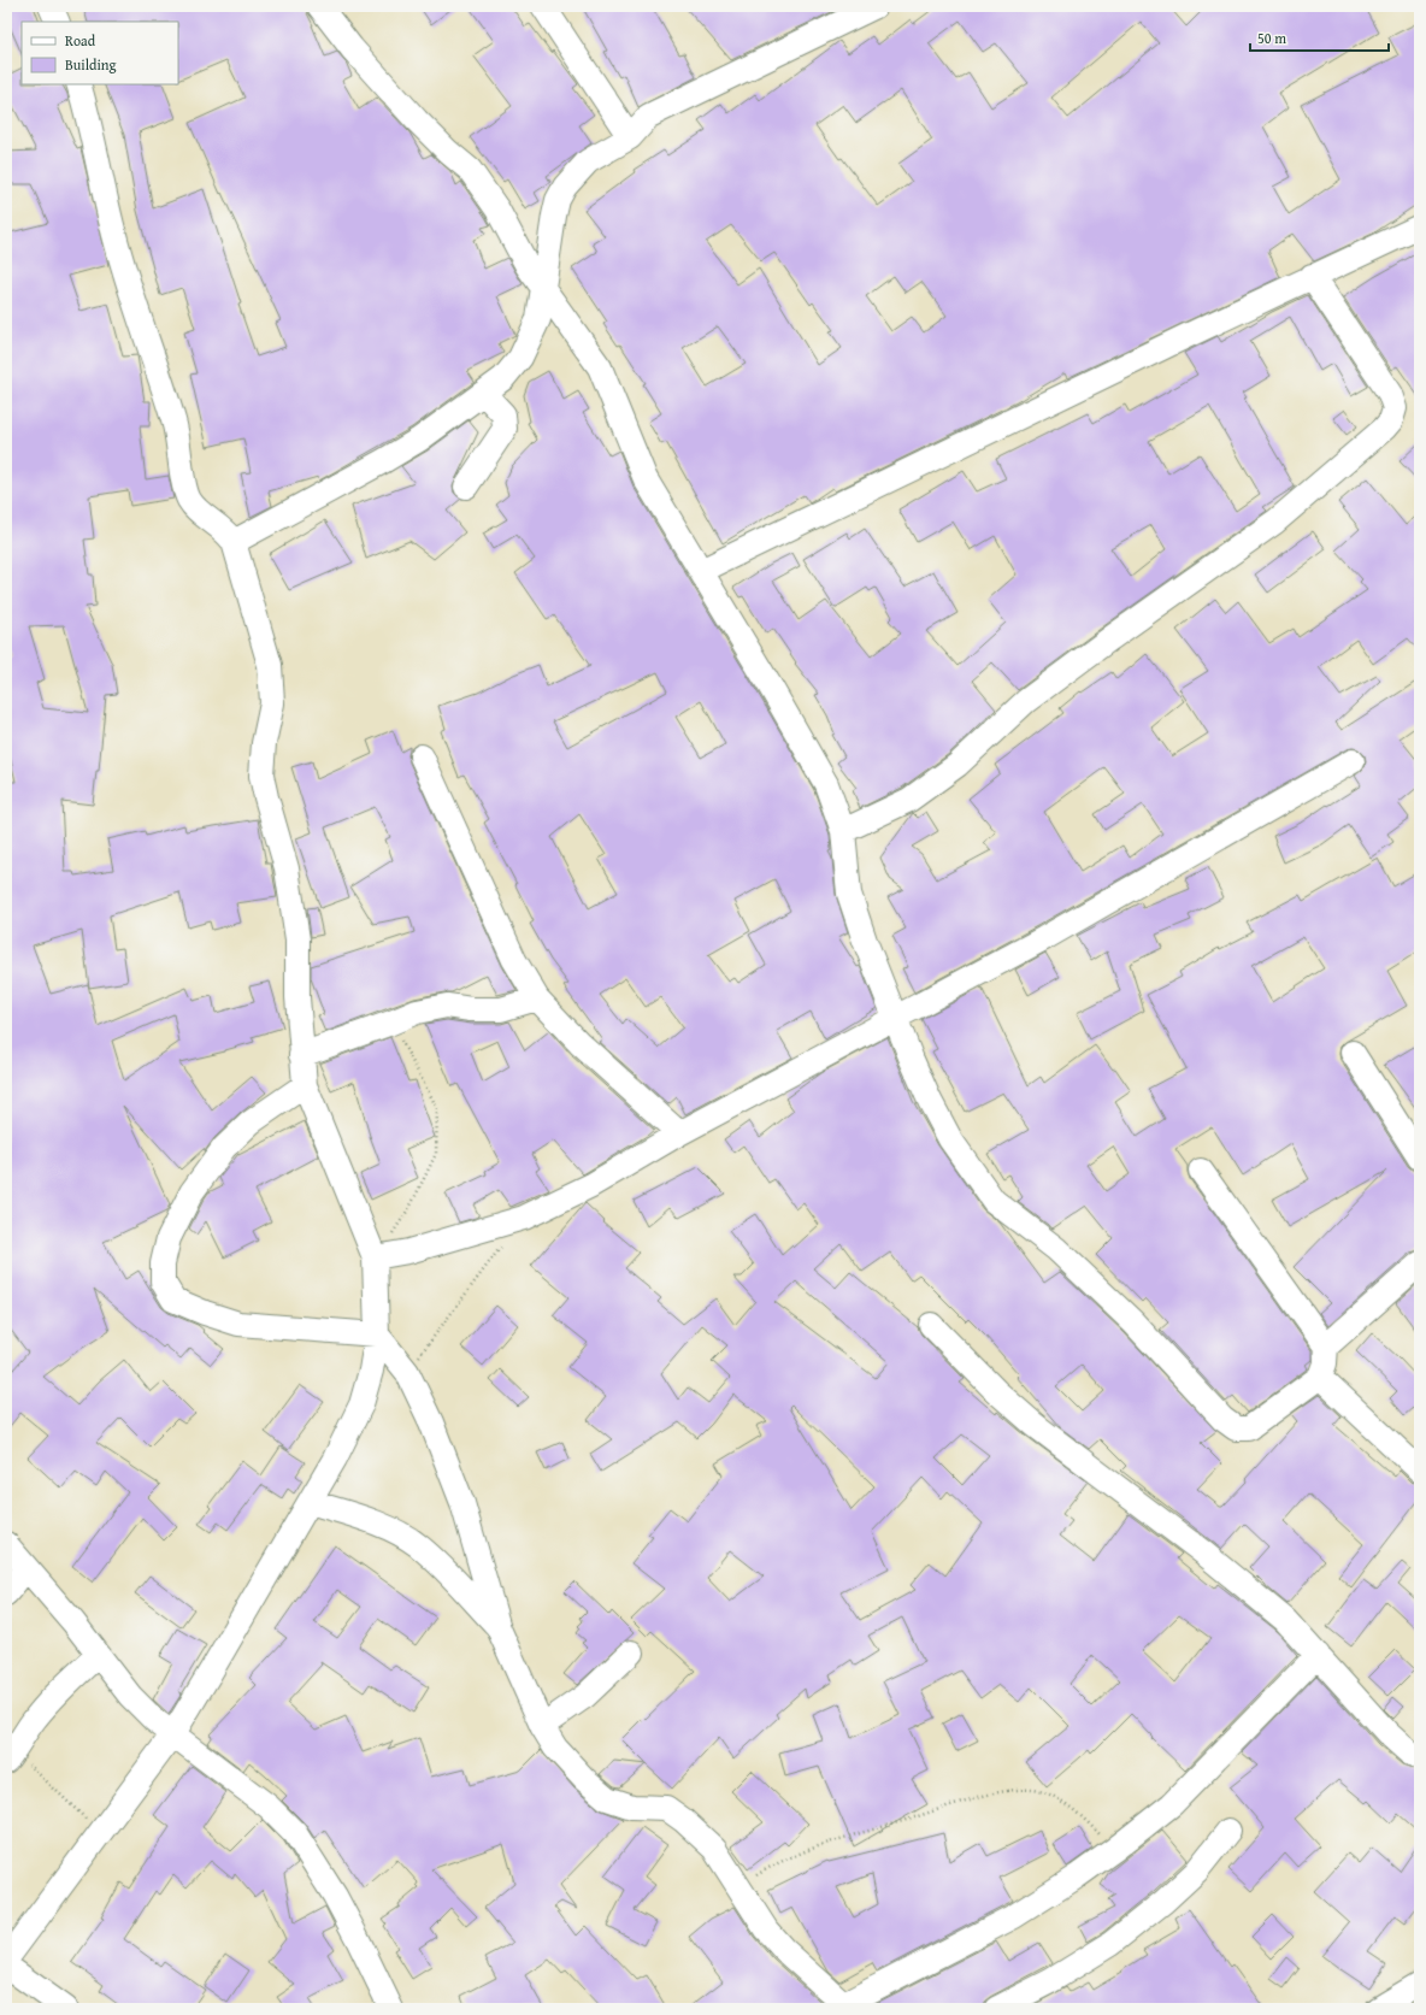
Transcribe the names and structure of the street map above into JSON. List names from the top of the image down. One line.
{"legend":["Road","Building"],"scale_bar":"50 m"}
